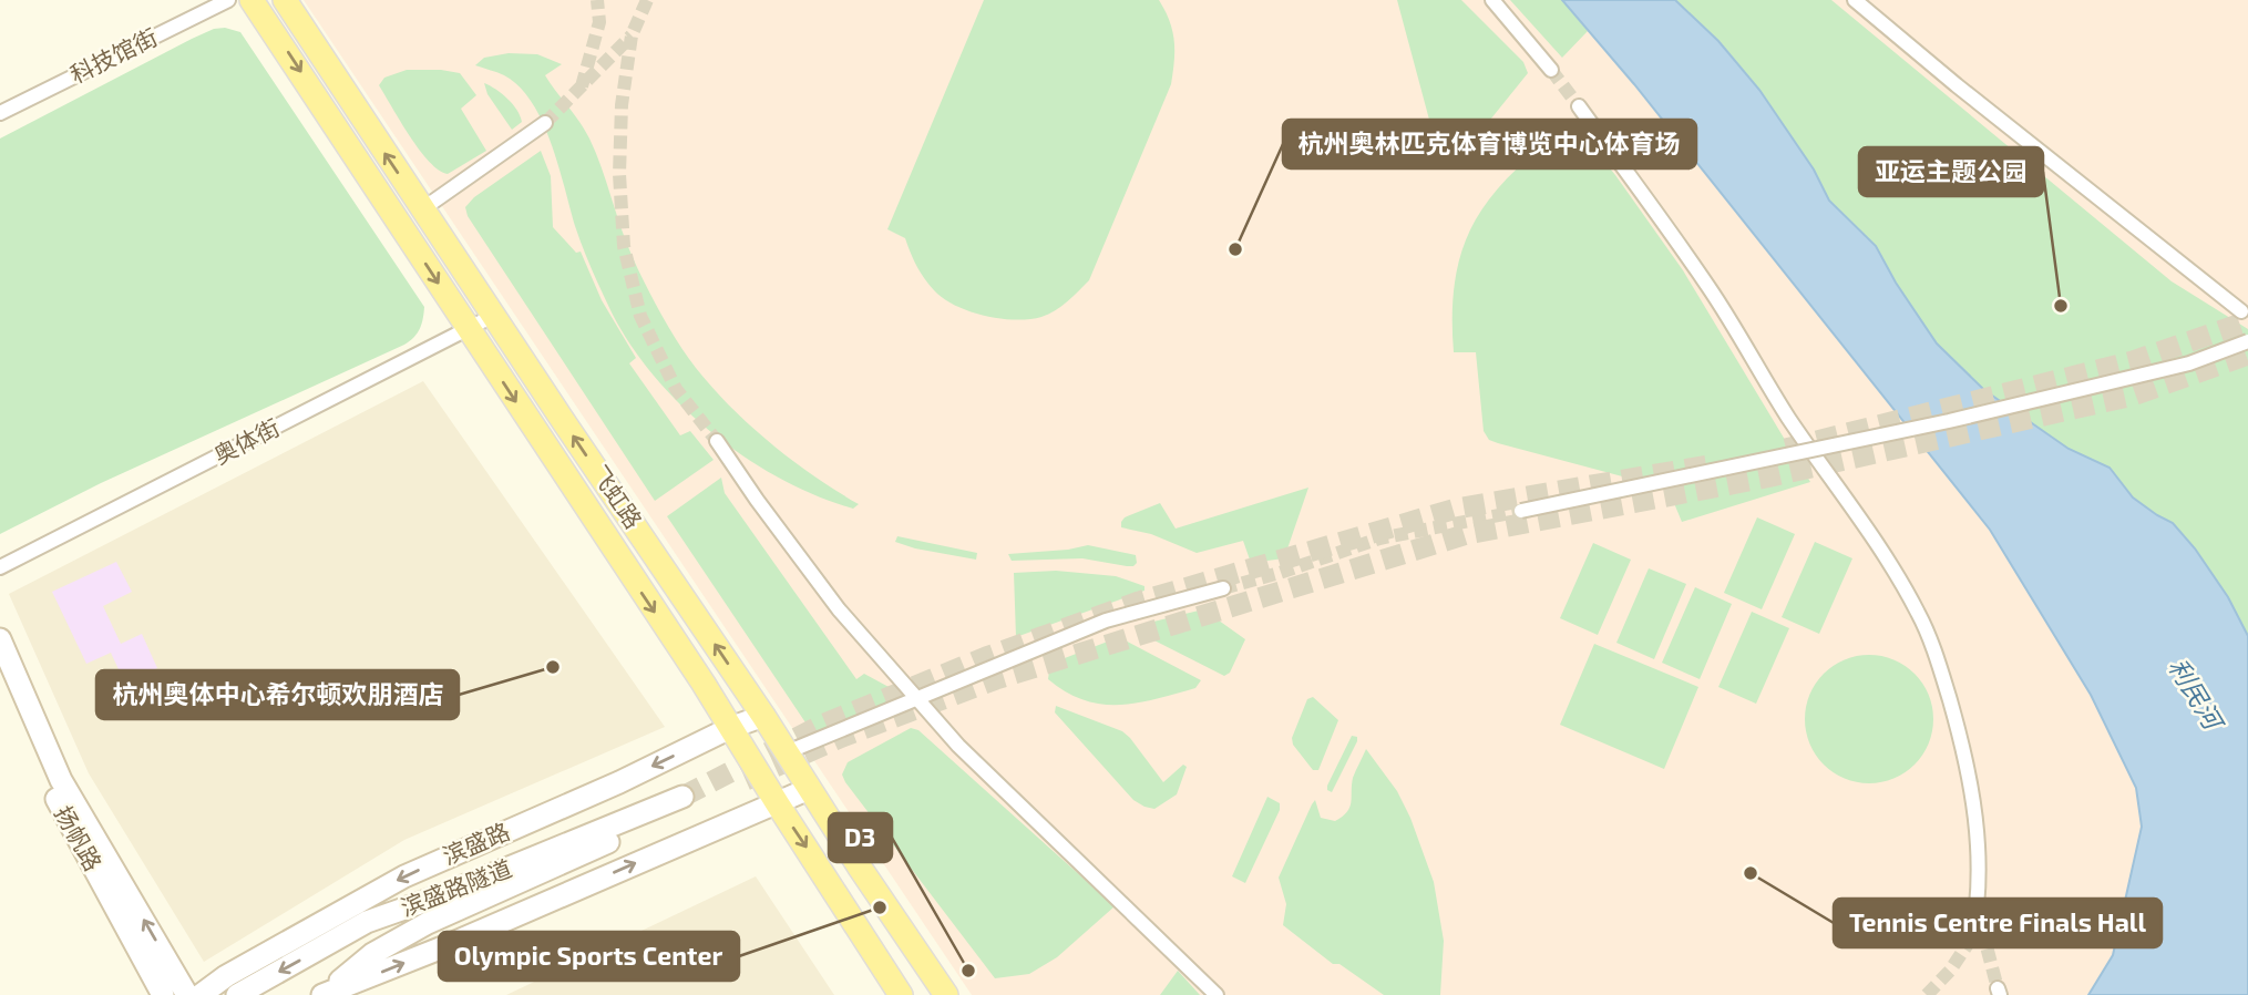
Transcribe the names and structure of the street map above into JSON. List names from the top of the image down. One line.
{"streets":{"main road":["飞虹路","扬帆路","滨盛路","滨盛路隧道"],"street":["科技馆街","奥体街"]},"crossings":[["奥体街","飞虹路"],["飞虹路","滨盛路"]],"water":["利民河"],"places":["杭州奥林匹克体育博览中心体育场","亚运主题公园","杭州奥体中心希尔顿欢朋酒店","Tennis Centre Finals Hall","Olympic Sports Center","D3"]}
